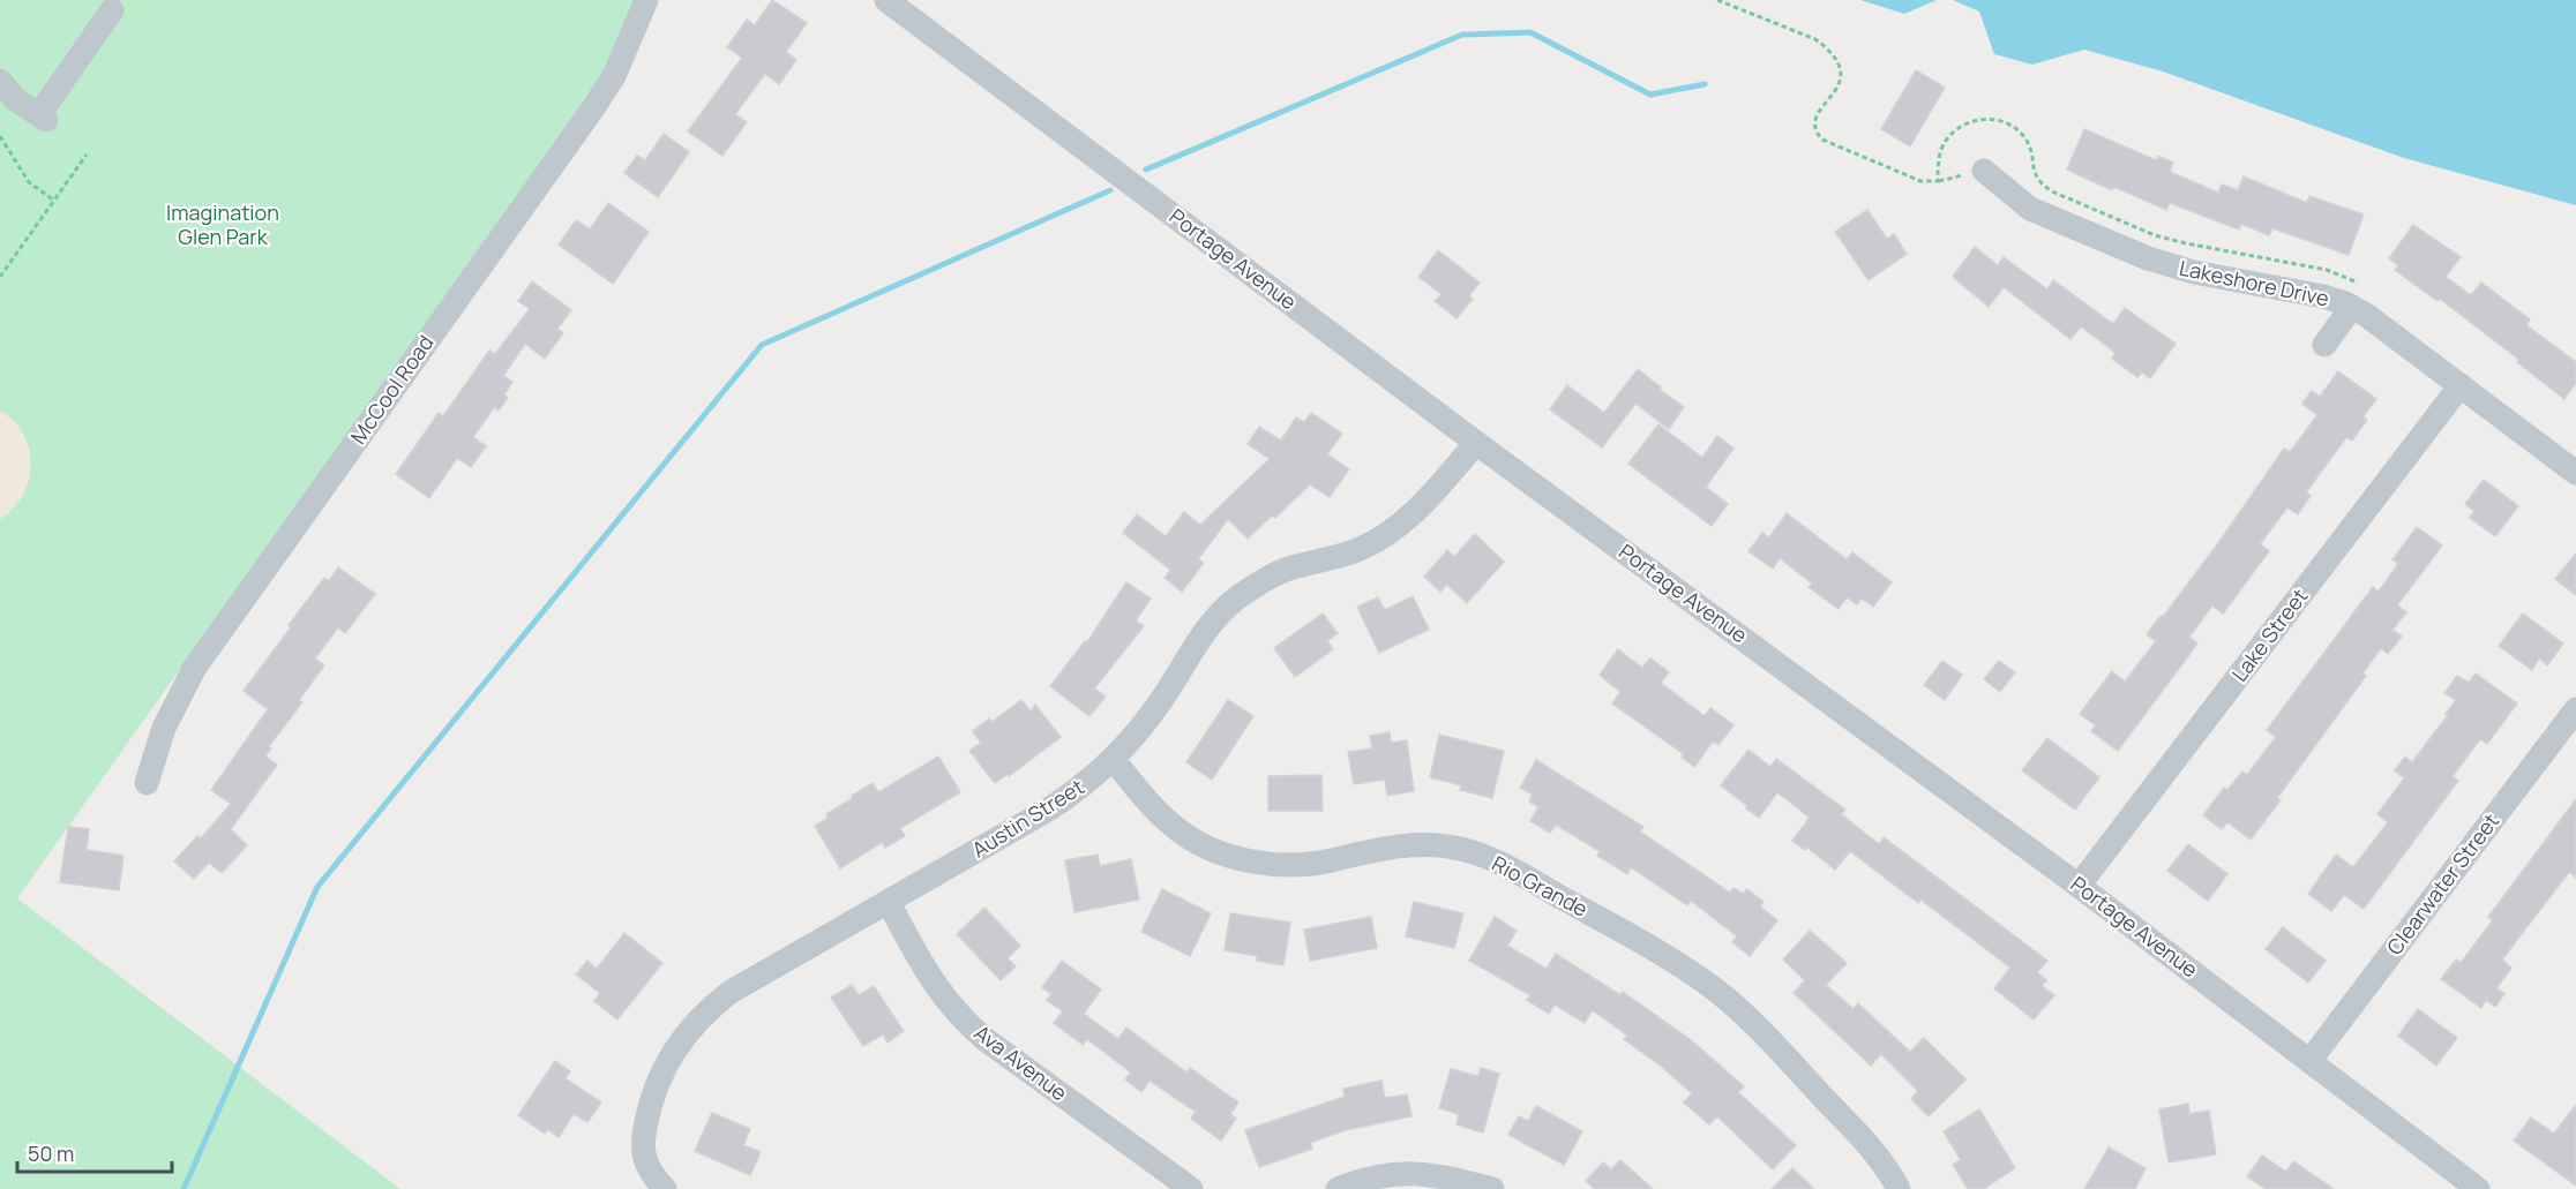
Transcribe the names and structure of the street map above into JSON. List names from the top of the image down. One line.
{"streets":{"street":["Portage Avenue","Lakeshore Drive","McCool Road","Lake Street","Austin Street","Clearwater Street","Rio Grande","Ava Avenue"]},"crossings":[["Portage Avenue","Lake Street"],["Portage Avenue","Austin Street"],["Portage Avenue","Clearwater Street"],["Lakeshore Drive","Lake Street"],["Austin Street","Rio Grande"],["Austin Street","Ava Avenue"]],"parks":["Imagination Glen Park"],"scale_bar":"50 m"}
